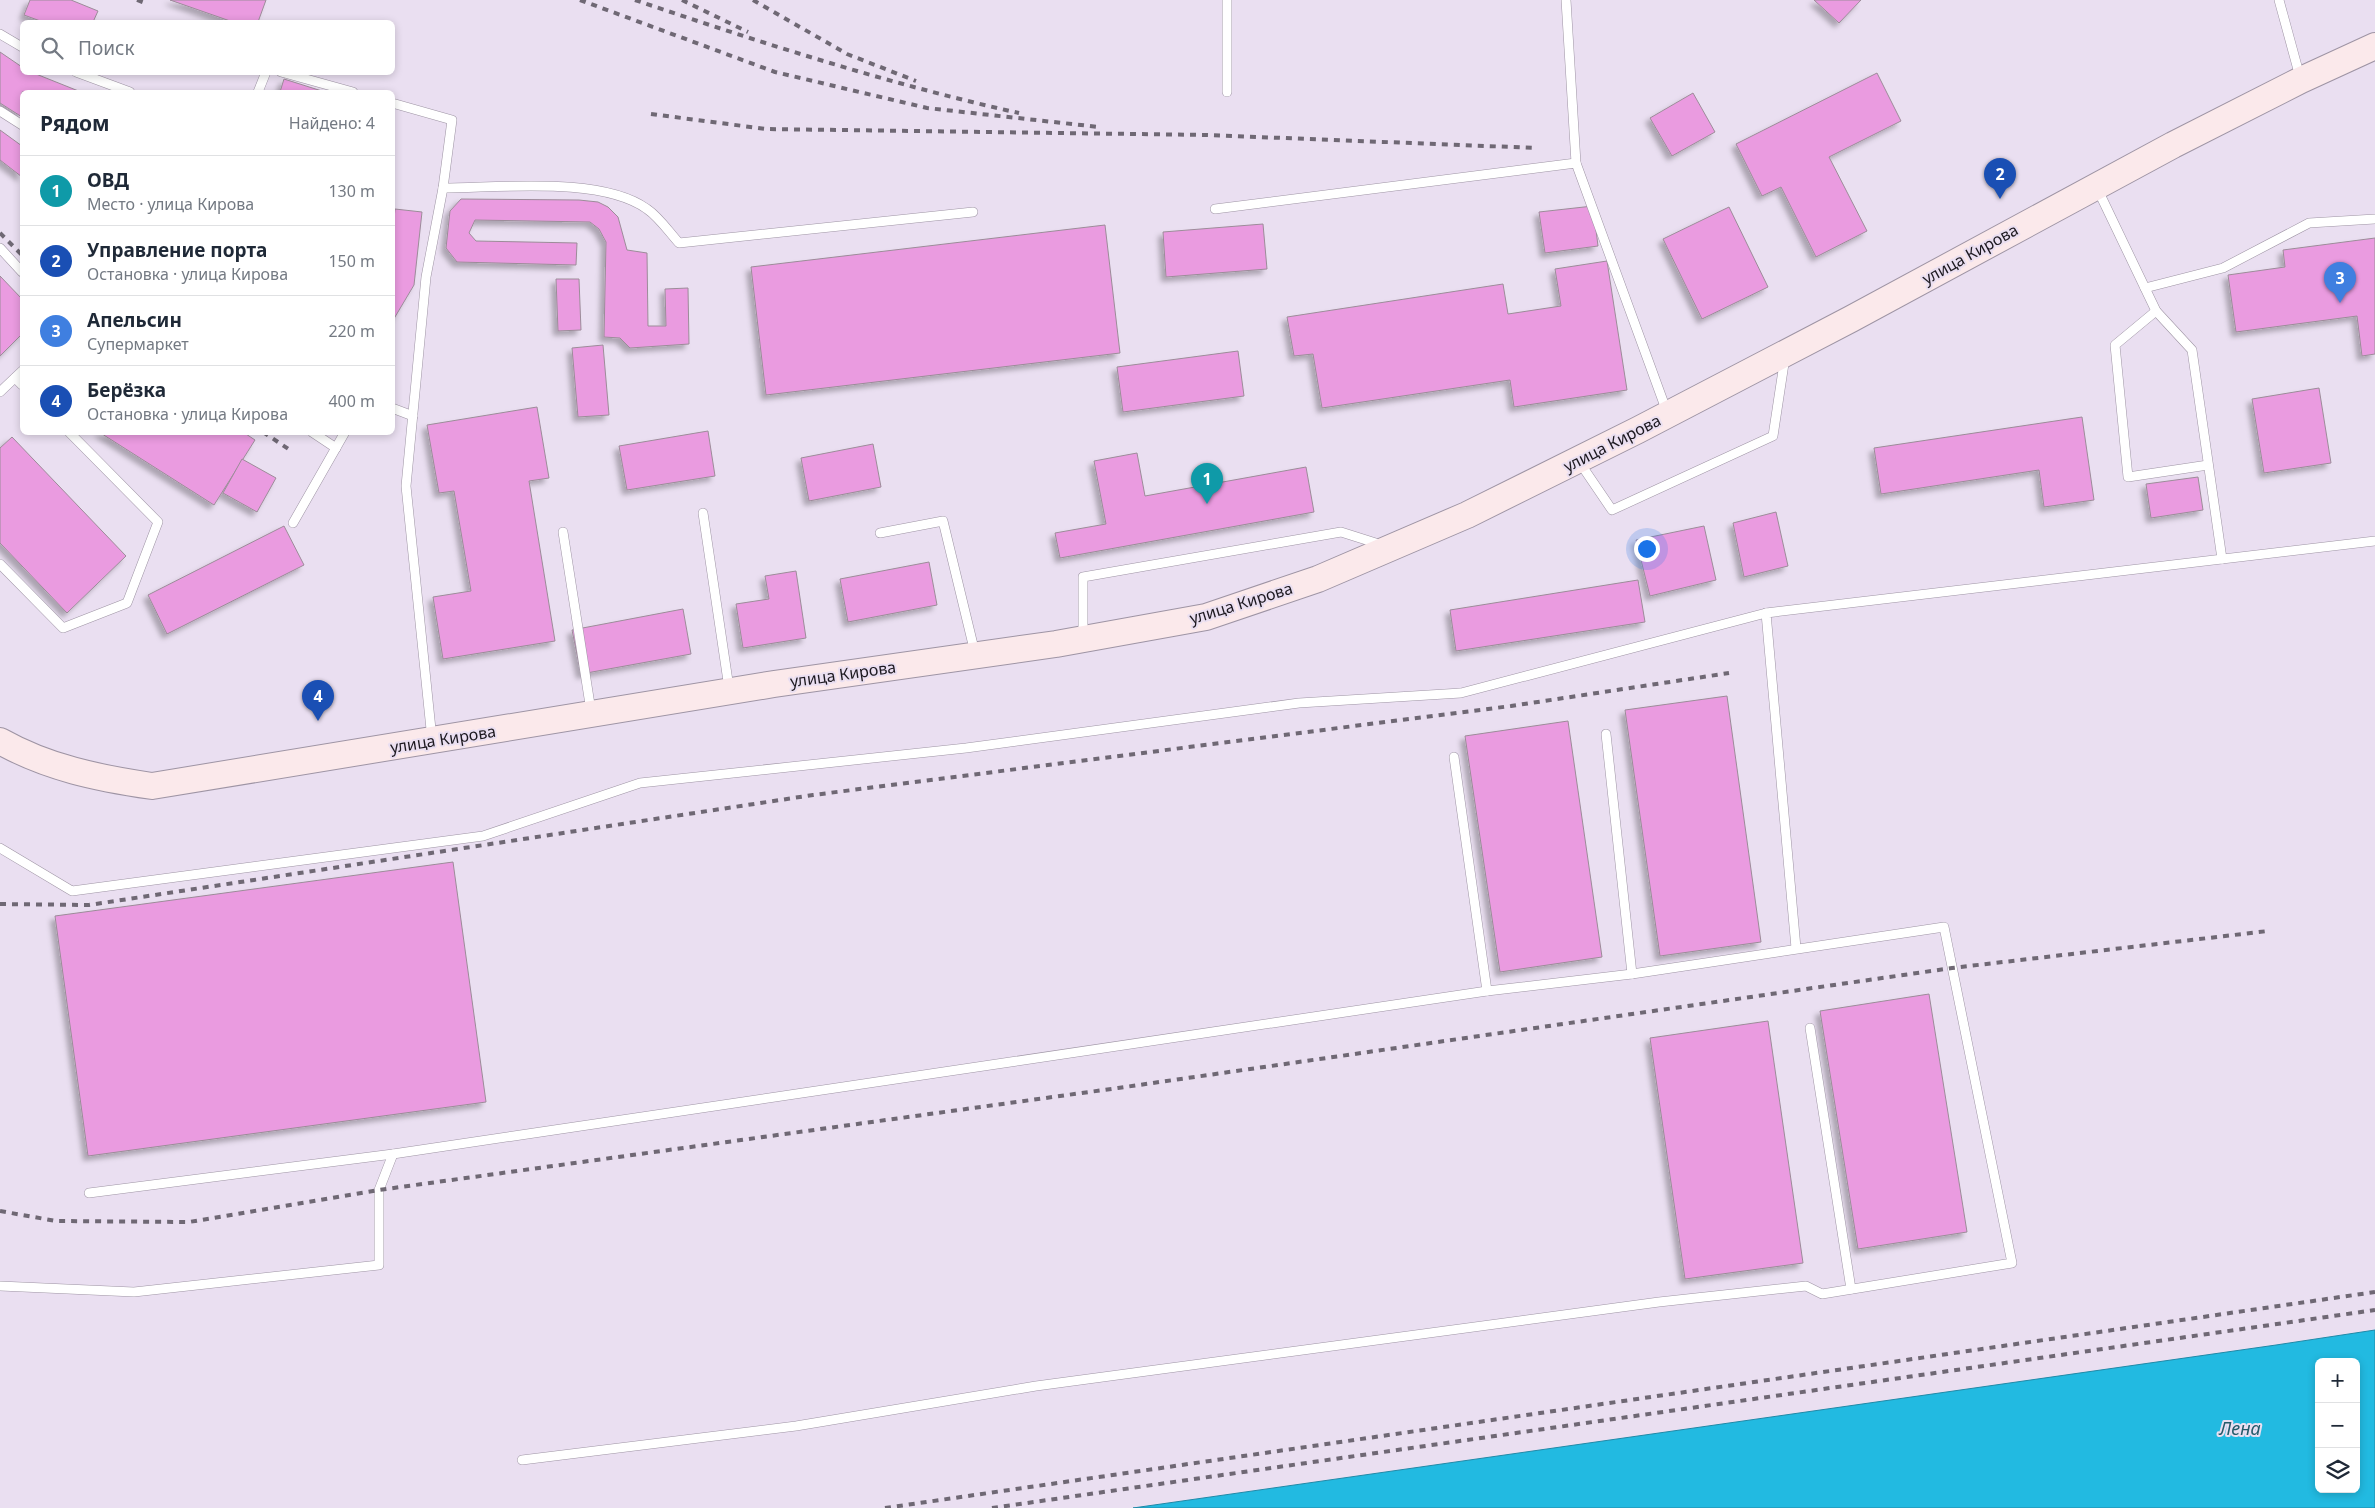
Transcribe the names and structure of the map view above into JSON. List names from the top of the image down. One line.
{"streets":{"main road":["улица Кирова"]},"water":["Лена"],"page":{"search":"Поиск","heading":["Рядом","Найдено: 4"],"list":[{"mark":"1","name":"ОВД","note":"Место · улица Кирова","value":"130 m"},{"mark":"2","name":"Управление порта","note":"Остановка · улица Кирова","value":"150 m"},{"mark":"3","name":"Апельсин","note":"Супермаркет","value":"220 m"},{"mark":"4","name":"Берёзка","note":"Остановка · улица Кирова","value":"400 m"}],"pins":["2","3","1","4"],"map_buttons":["+","−"]}}
